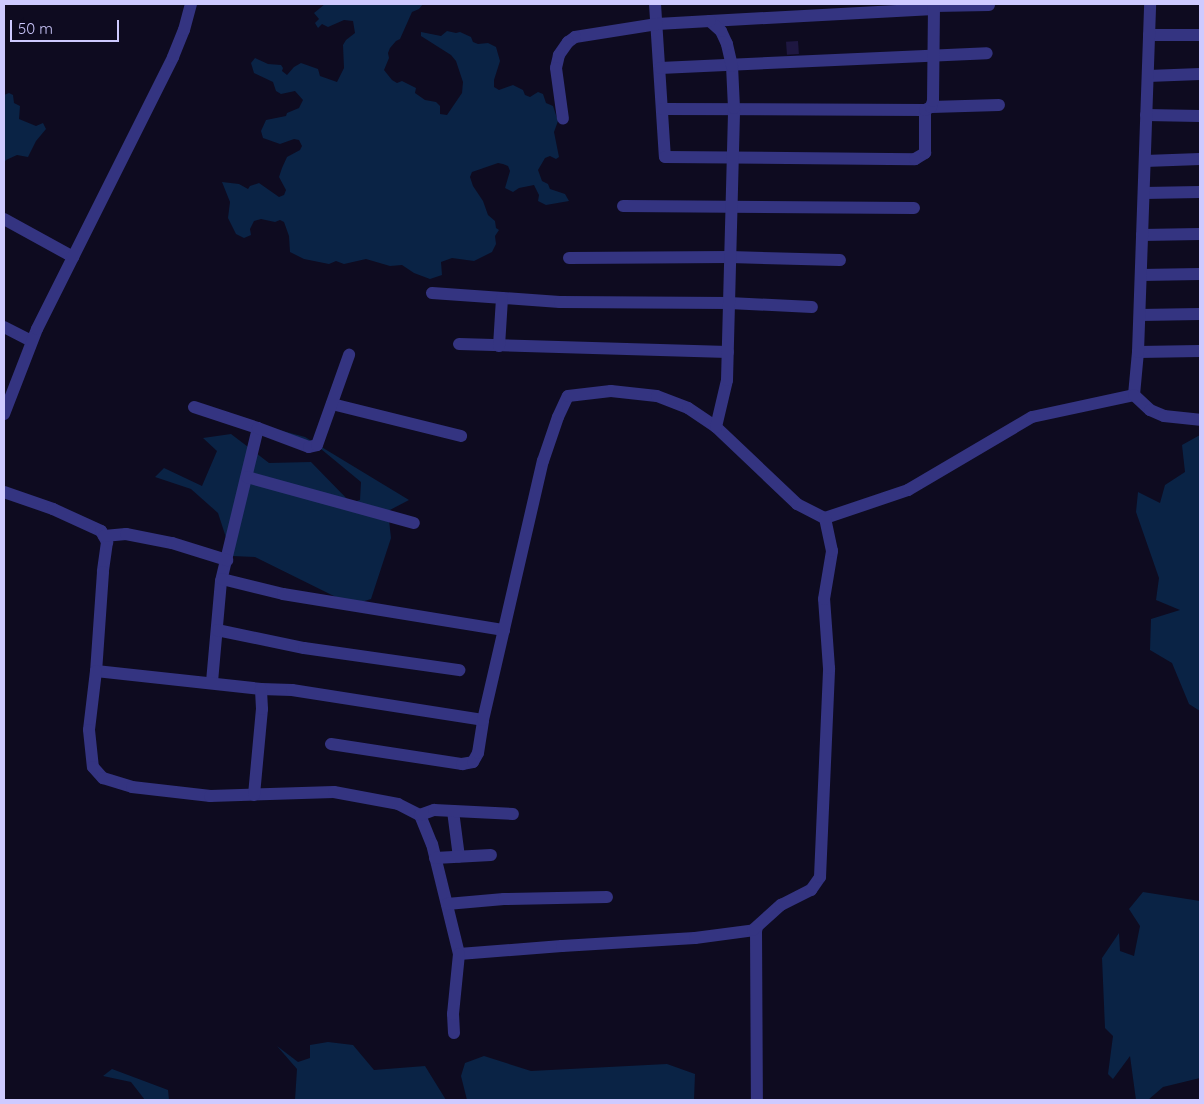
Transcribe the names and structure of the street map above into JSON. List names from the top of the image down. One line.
{"scale_bar":"50 m"}
